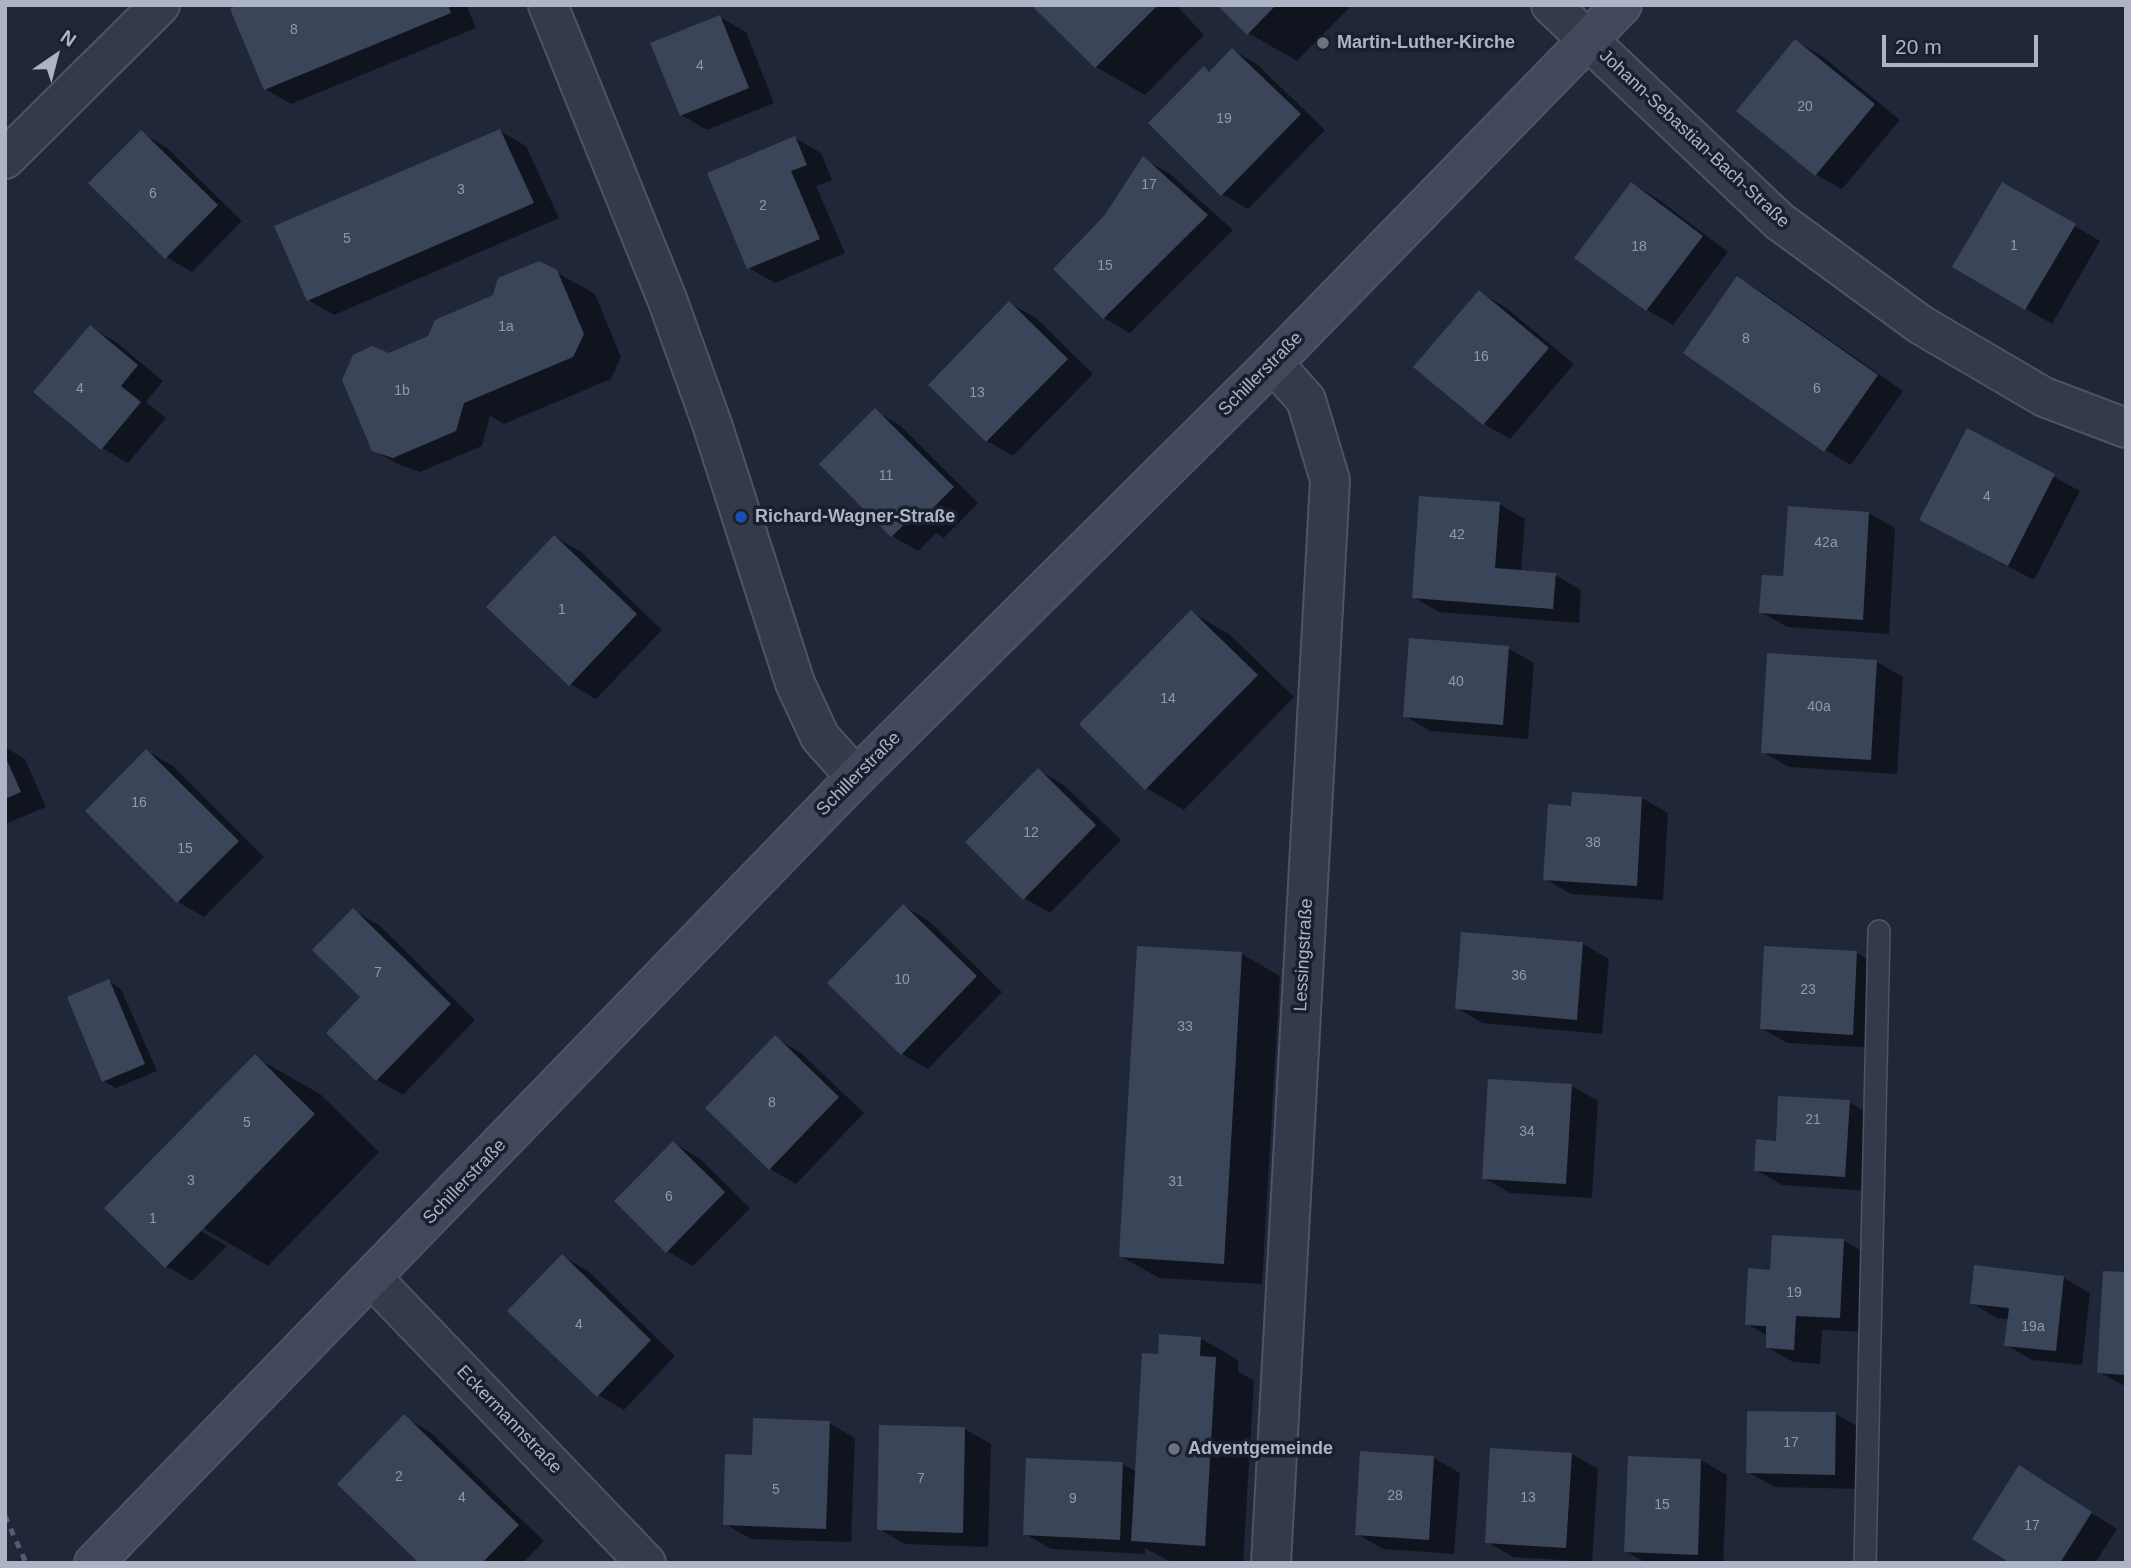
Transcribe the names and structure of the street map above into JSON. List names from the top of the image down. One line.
{"streets":{"main road":["Schillerstraße"],"street":["Johann-Sebastian-Bach-Straße","Lessingstraße","Eckermannstraße"]},"crossings":[["Johann-Sebastian-Bach-Straße","Schillerstraße"],["Schillerstraße","Lessingstraße"],["Schillerstraße","Eckermannstraße"]],"places":["Martin-Luther-Kirche","Richard-Wagner-Straße","Adventgemeinde"],"house_numbers":["8","4","20","19","17","3","6","2","5","1","18","15","1a","8","16","4","6","1b","13","11","4","42","42a","1","40","14","40a","16","12","38","15","7","36","10","23","33","8","21","5","34","3","31","6","1","19","4","19a","17","2","7","5","28","4","13","9","15","17"],"scale_bar":"20 m","north":"top right"}
